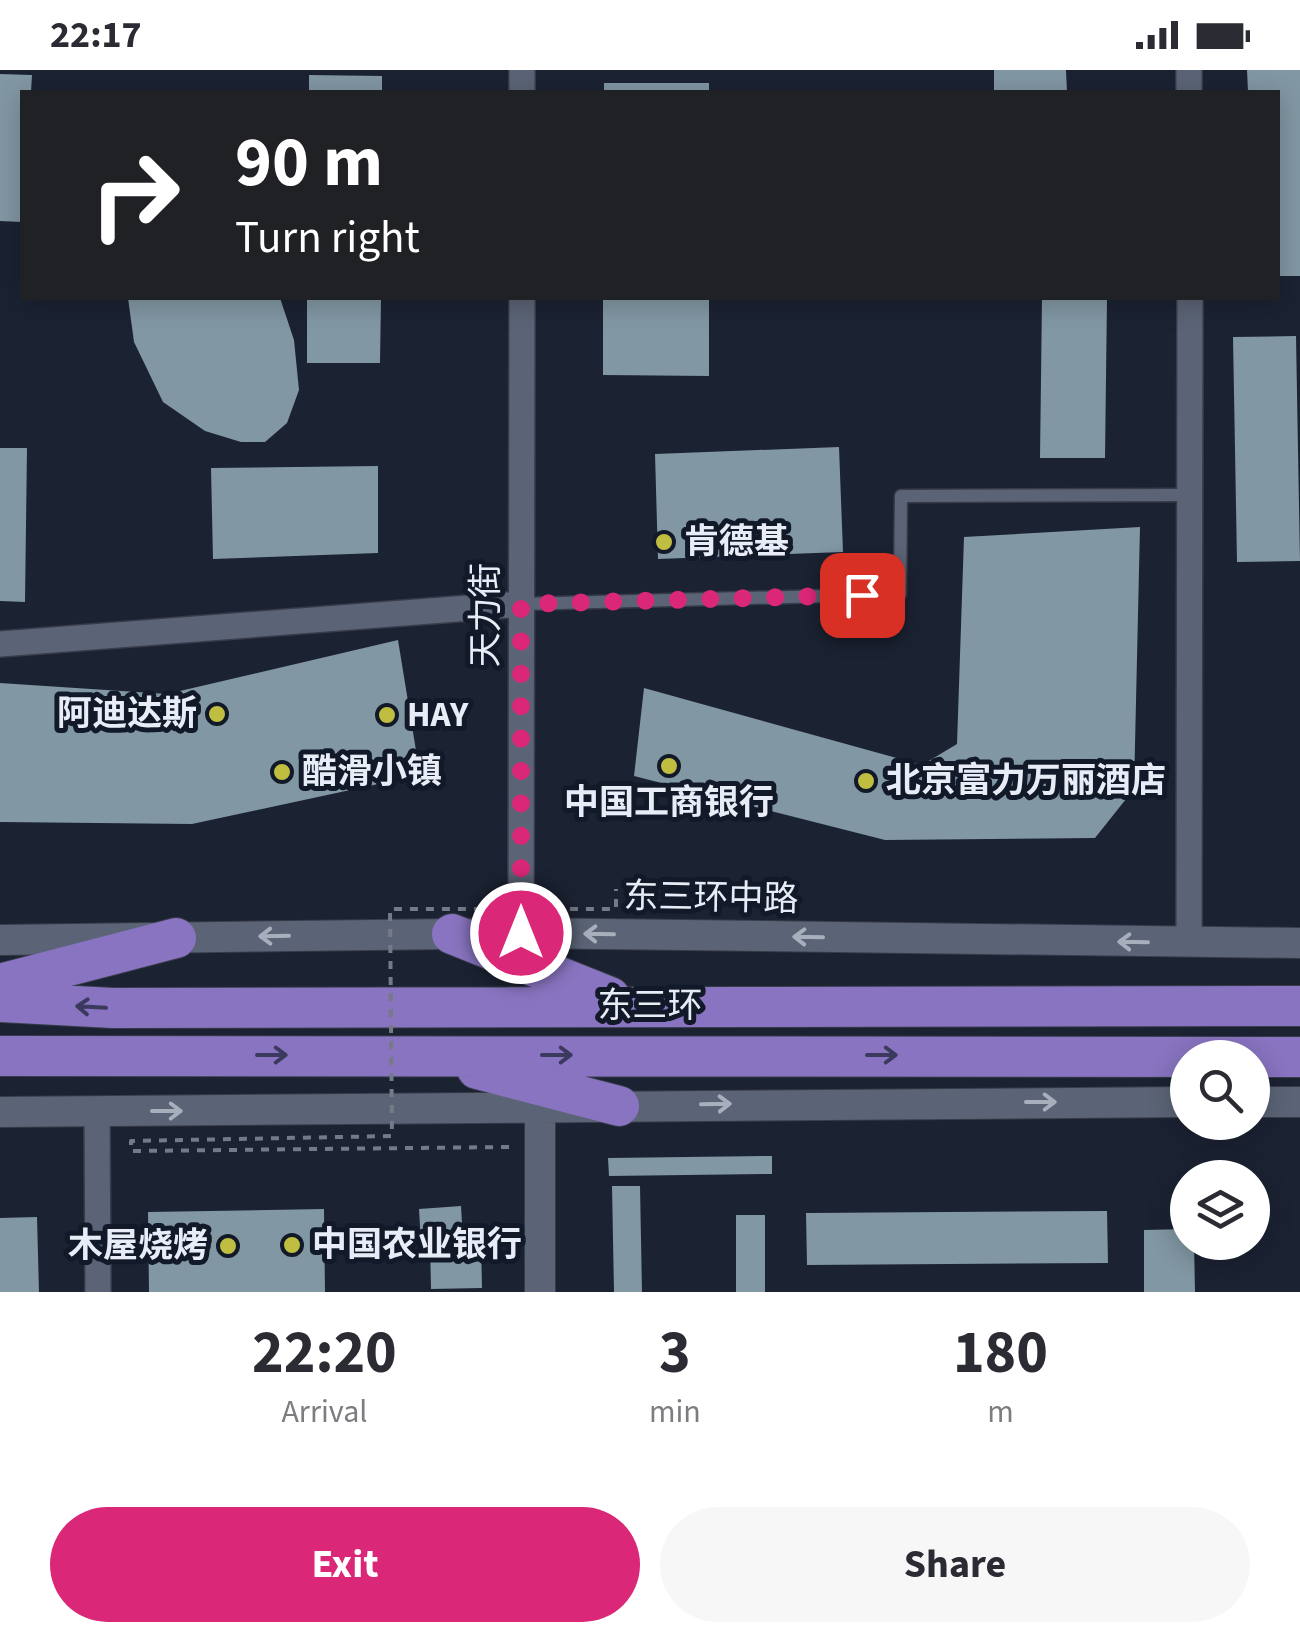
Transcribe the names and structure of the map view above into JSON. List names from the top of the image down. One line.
{"streets":{"highway":["东三环"],"street":["天力街","东三环中路"]},"crossings":[["天力街","东三环中路"]],"places":["肯德基","阿迪达斯","HAY","中国工商银行","酷滑小镇","北京富力万丽酒店","中国农业银行","木屋烧烤"],"page":{"status":"22:17","turn":["90 m","Turn right"],"eta":["22:20","Arrival","3","min","180","m"],"buttons":["Exit","Share"]}}
